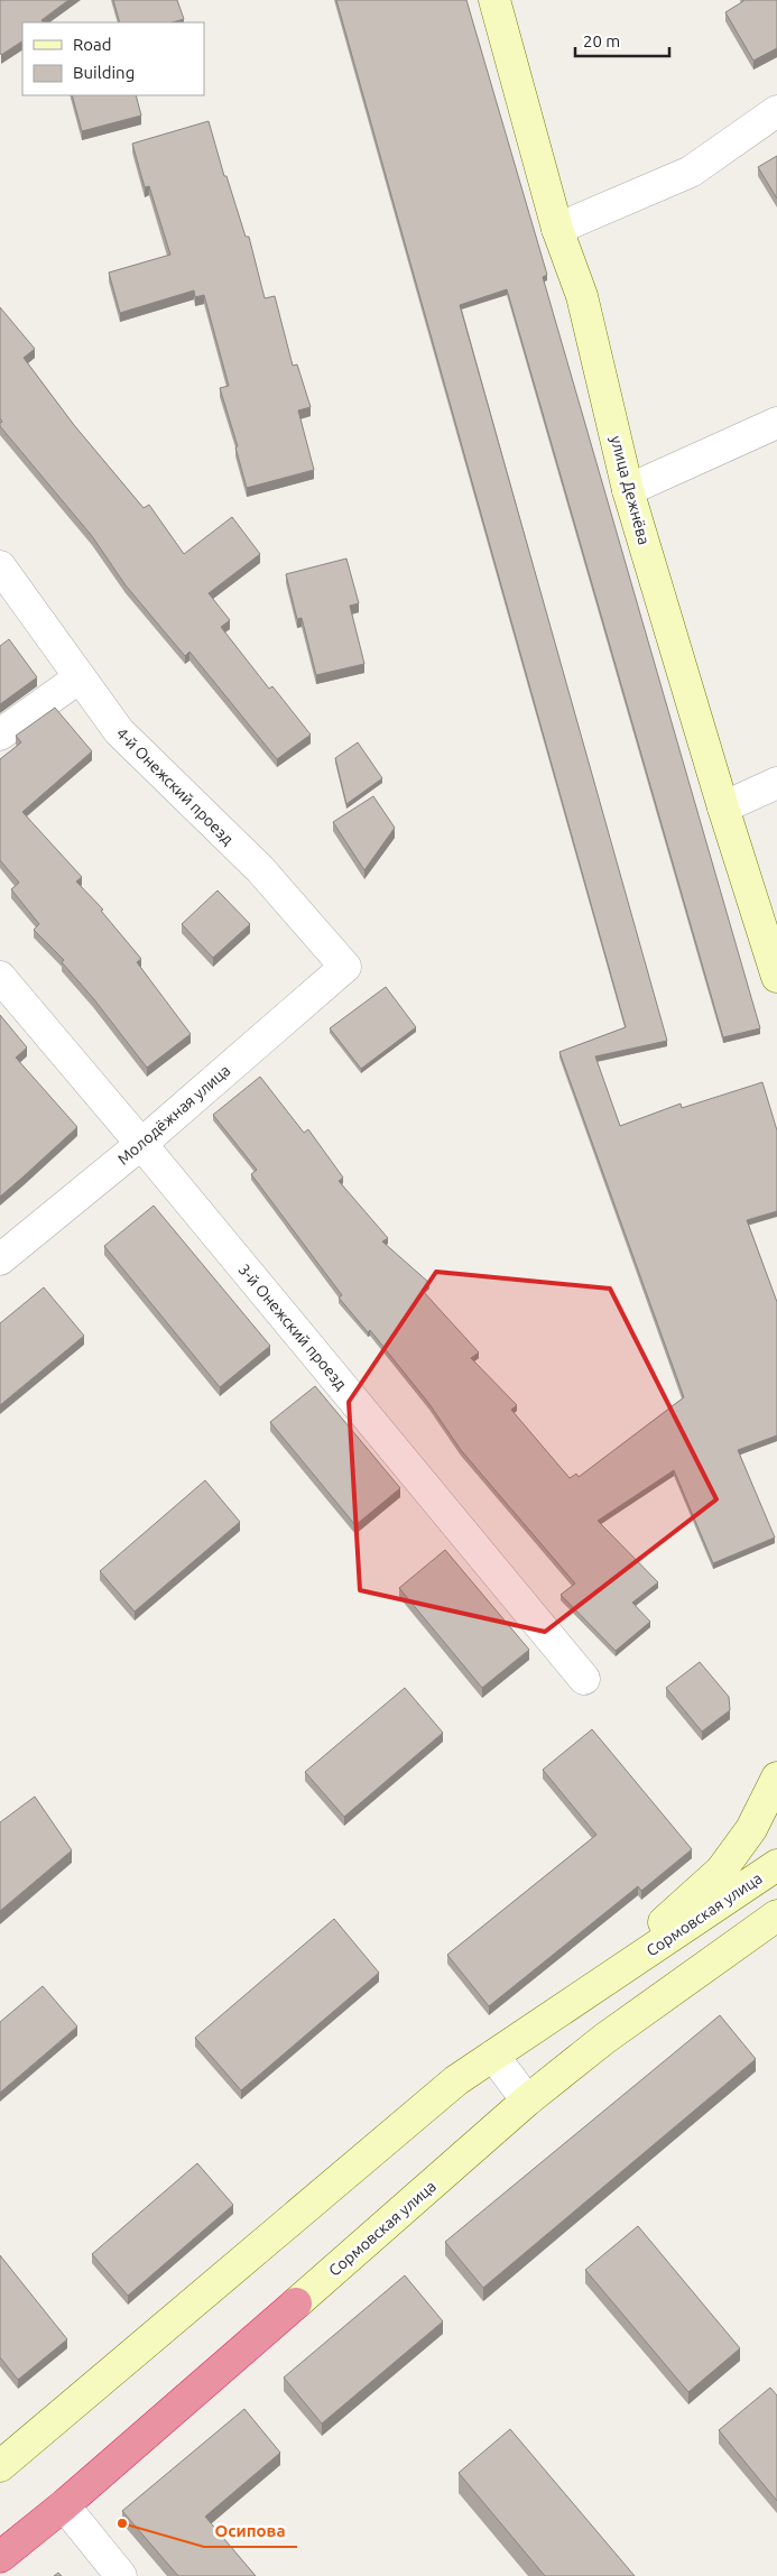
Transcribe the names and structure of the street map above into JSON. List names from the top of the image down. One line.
{"streets":{"highway":["Сормовская улица"],"main road":["улица Дежнёва"],"street":["4-й Онежский проезд","Молодёжная улица","3-й Онежский проезд"]},"crossings":[["4-й Онежский проезд","Молодёжная улица"],["Молодёжная улица","3-й Онежский проезд"]],"places":["Осипова"],"legend":["Road","Building"],"scale_bar":"20 m"}
